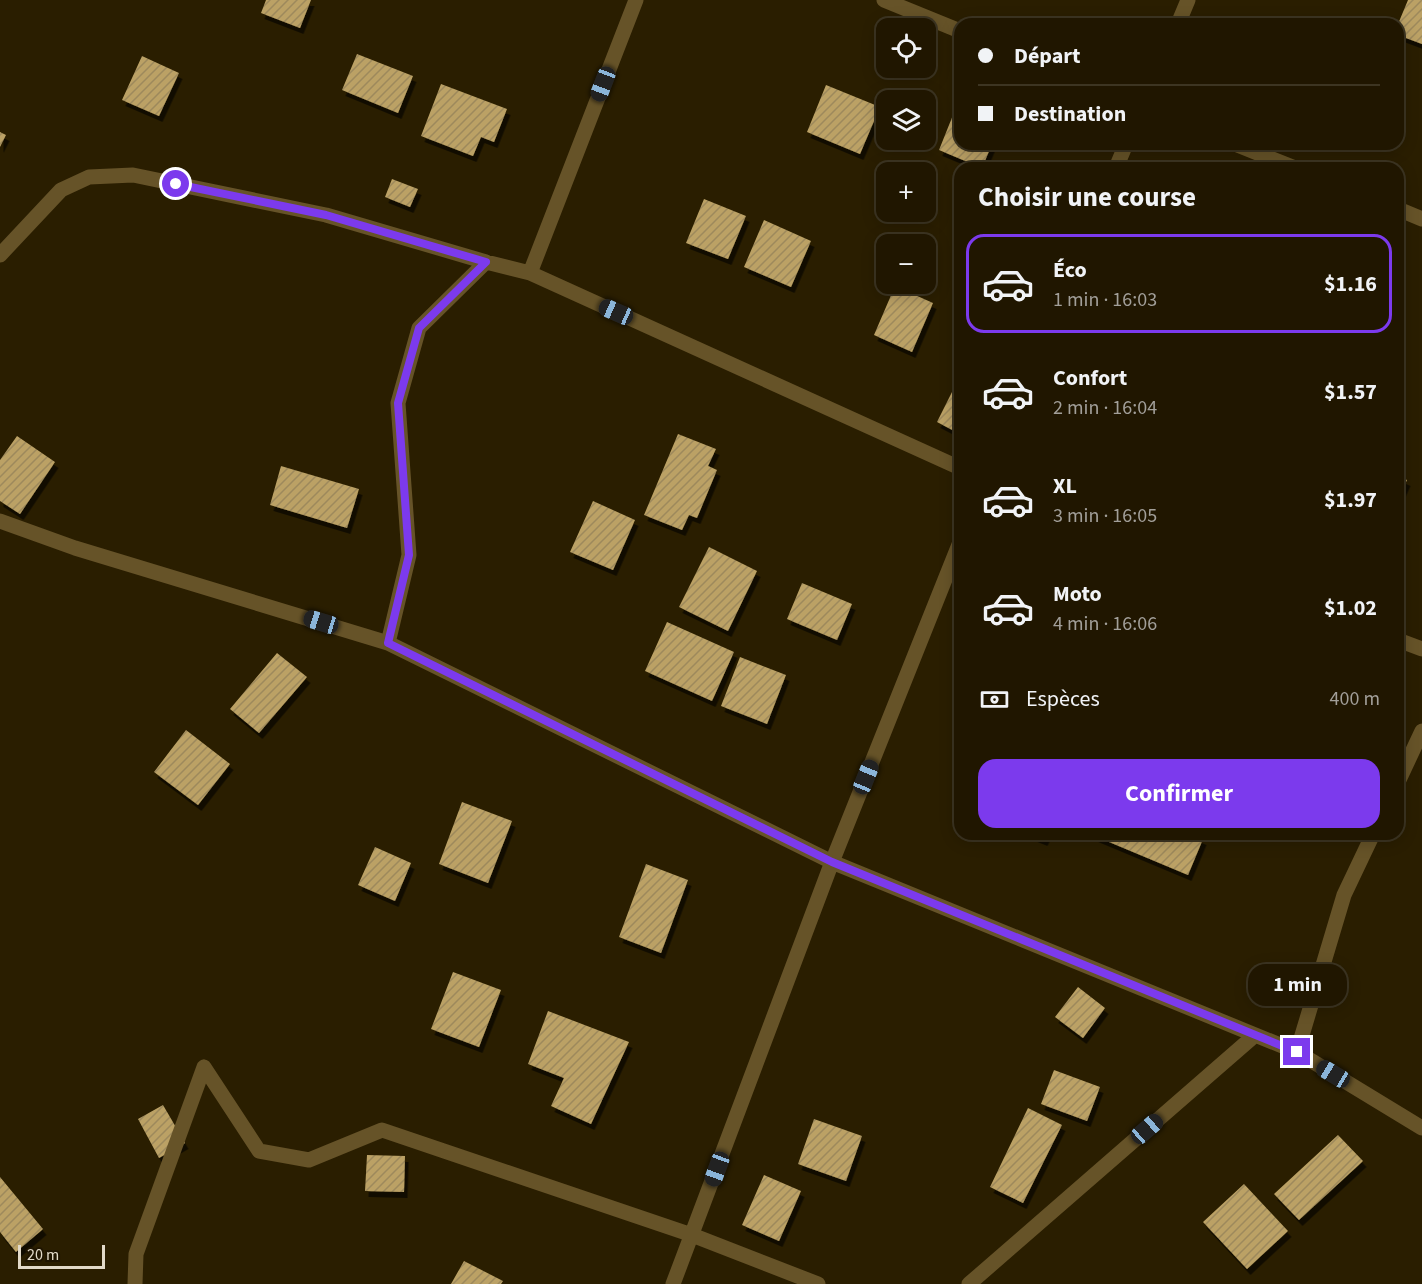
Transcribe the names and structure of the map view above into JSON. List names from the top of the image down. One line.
{"scale_bar":"20 m","page":{"map_buttons":["+","−"],"banner":["Départ","Destination"],"heading":"Choisir une course","list":[{"name":"Éco","note":"1 min · 16:03","value":"$1.16"},{"name":"Confort","note":"2 min · 16:04","value":"$1.57"},{"name":"XL","note":"3 min · 16:05","value":"$1.97"},{"name":"Moto","note":"4 min · 16:06","value":"$1.02"}],"pay":["Espèces","400 m"],"buttons":"Confirmer","bubble":"1 min","scale":"20 m"}}
